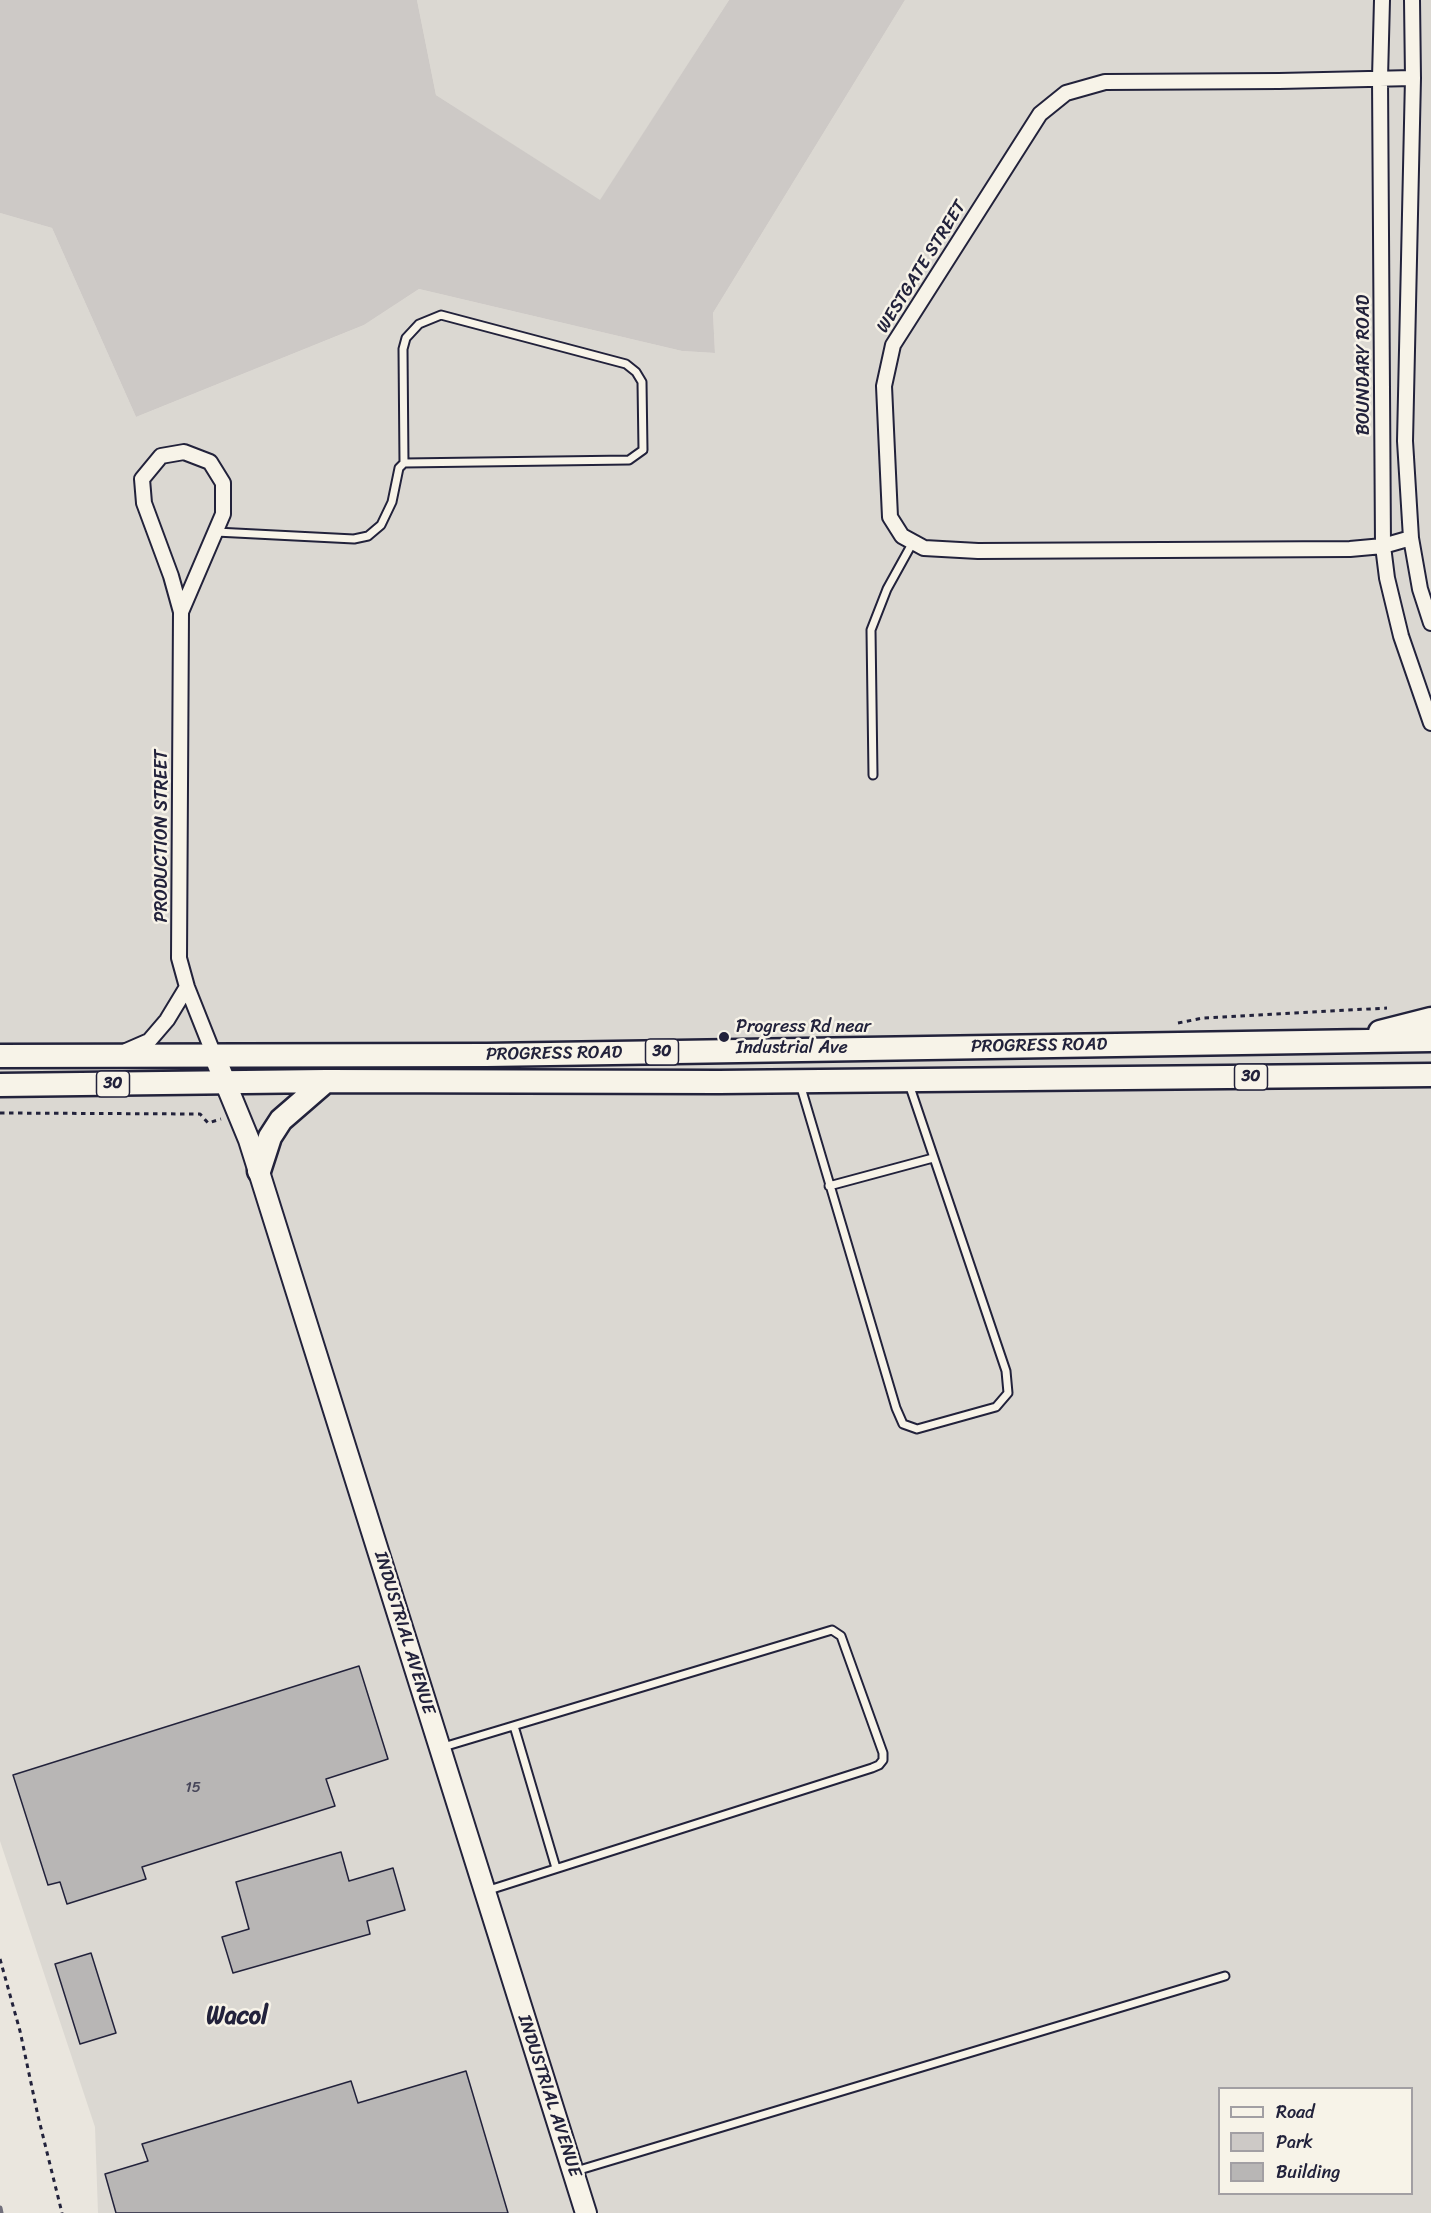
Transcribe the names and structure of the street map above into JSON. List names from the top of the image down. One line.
{"streets":{"main road":["PROGRESS ROAD","30"],"street":["WESTGATE STREET","BOUNDARY ROAD","PRODUCTION STREET","INDUSTRIAL AVENUE"]},"crossings":[["WESTGATE STREET","BOUNDARY ROAD"],["PRODUCTION STREET","PROGRESS ROAD"],["PRODUCTION STREET","INDUSTRIAL AVENUE"],["PROGRESS ROAD","INDUSTRIAL AVENUE"]],"districts":["Wacol"],"places":["Progress Rd near Industrial Ave"],"house_numbers":["15"],"legend":["Road","Park","Building"]}
